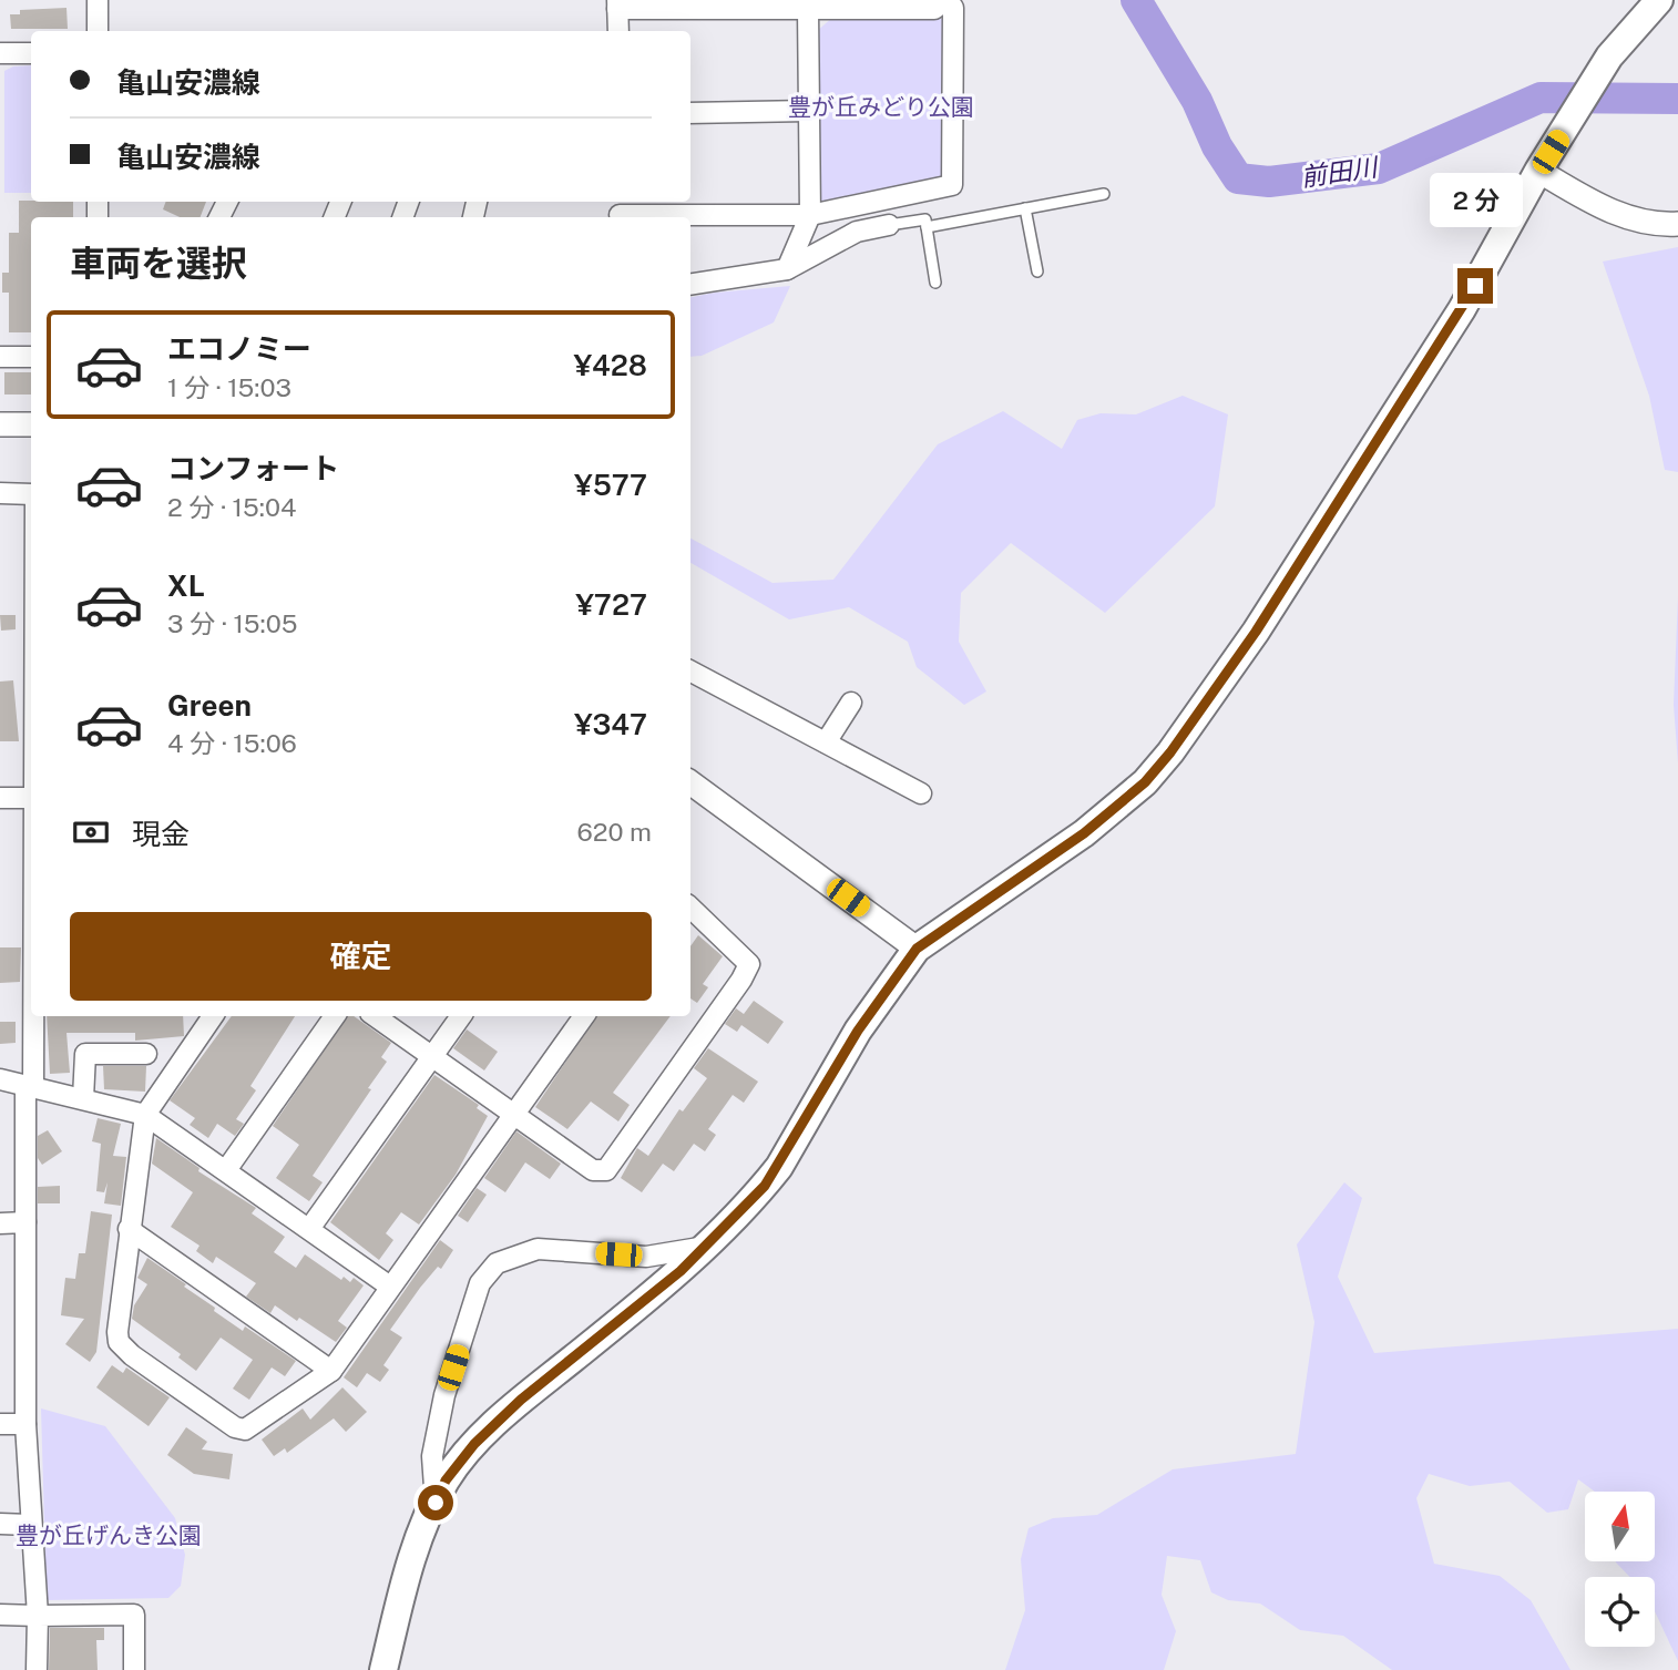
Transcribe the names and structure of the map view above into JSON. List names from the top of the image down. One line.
{"water":["前田川"],"parks":["豊が丘みどり公園","豊が丘げんき公園"],"north":"top","page":{"banner":["亀山安濃線","亀山安濃線"],"bubble":"2 分","heading":"車両を選択","list":[{"name":"エコノミー","note":"1 分 · 15:03","value":"¥428"},{"name":"コンフォート","note":"2 分 · 15:04","value":"¥577"},{"name":"XL","note":"3 分 · 15:05","value":"¥727"},{"name":"Green","note":"4 分 · 15:06","value":"¥347"}],"pay":["現金","620 m"],"buttons":"確定"}}
